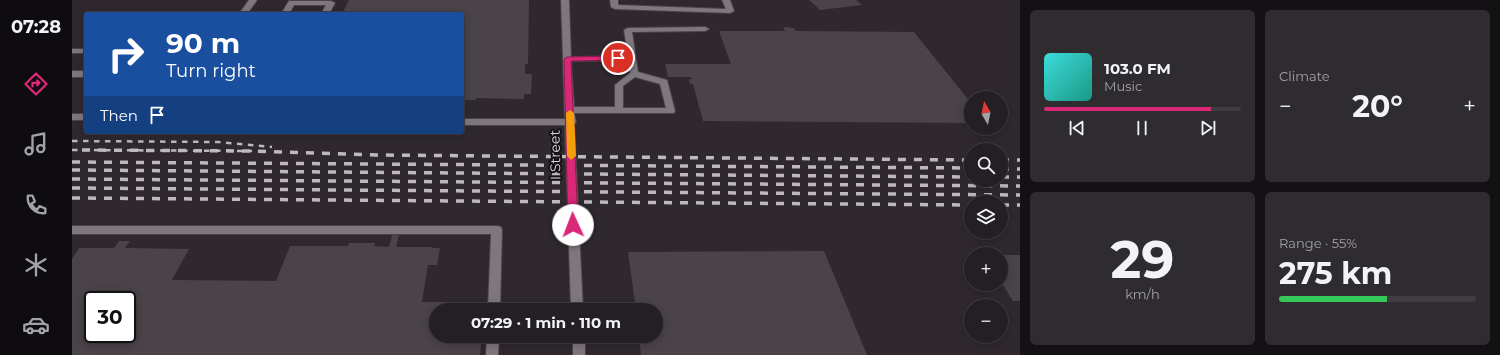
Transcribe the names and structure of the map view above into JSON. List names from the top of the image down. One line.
{"streets":{"street":["I Street"]},"north":"top","page":{"tabs":"07:28","tile":["Climate",["29","km/h"],["Range · 55%","275 km"]],"turn":["90 m","Turn right"],"song":["103.0 FM","Music"],"heat":["−","20°","+"],"map_buttons":["+","−"],"then":"Then","limit":"30","trip":"07:29 · 1 min · 110 m"}}
